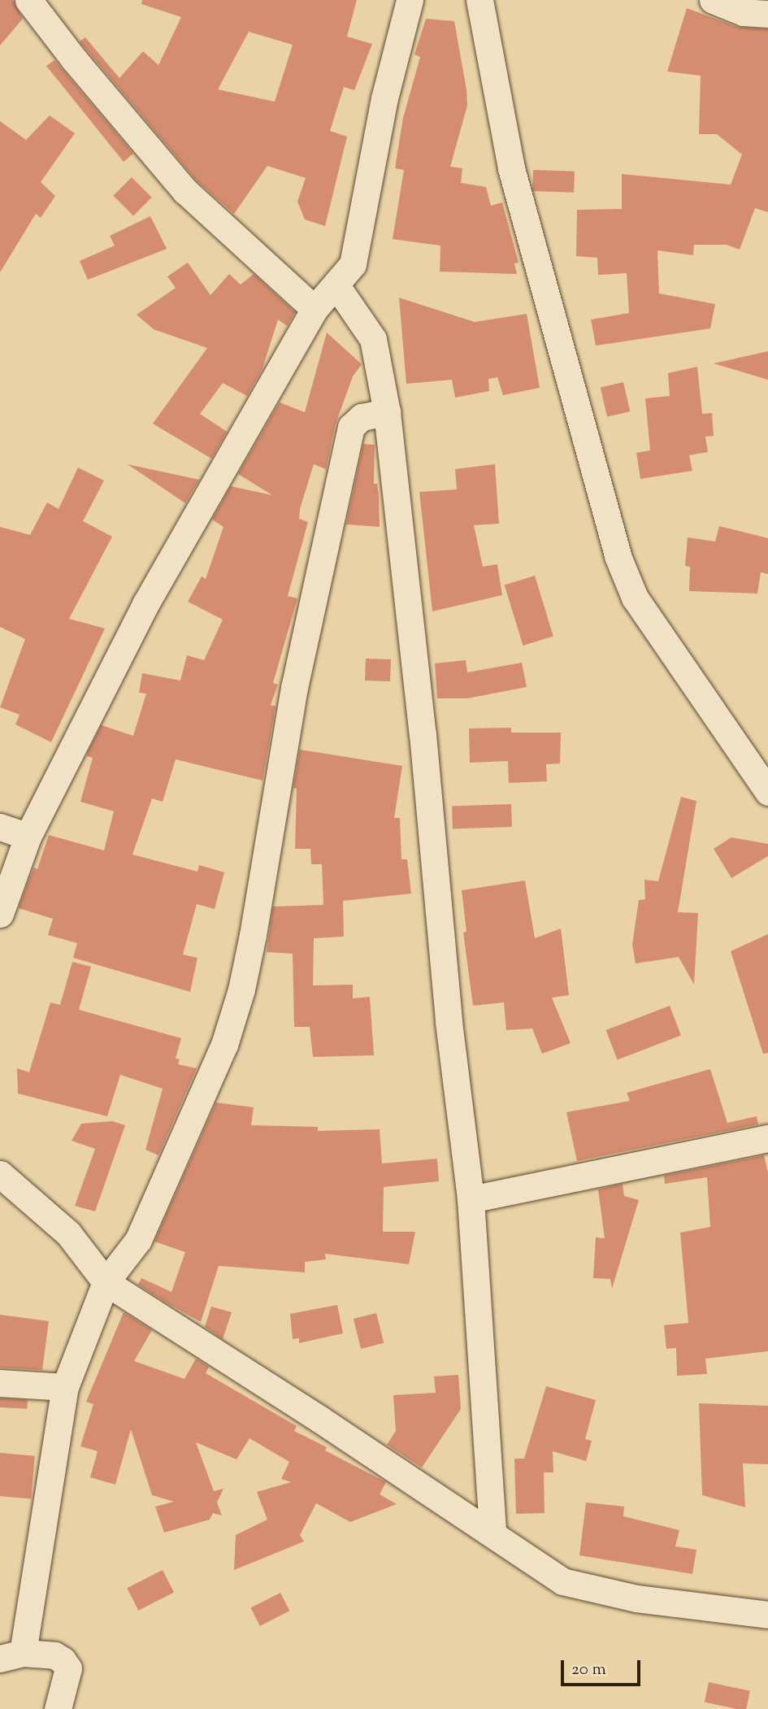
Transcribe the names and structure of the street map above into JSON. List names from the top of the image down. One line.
{"scale_bar":"20 m"}
